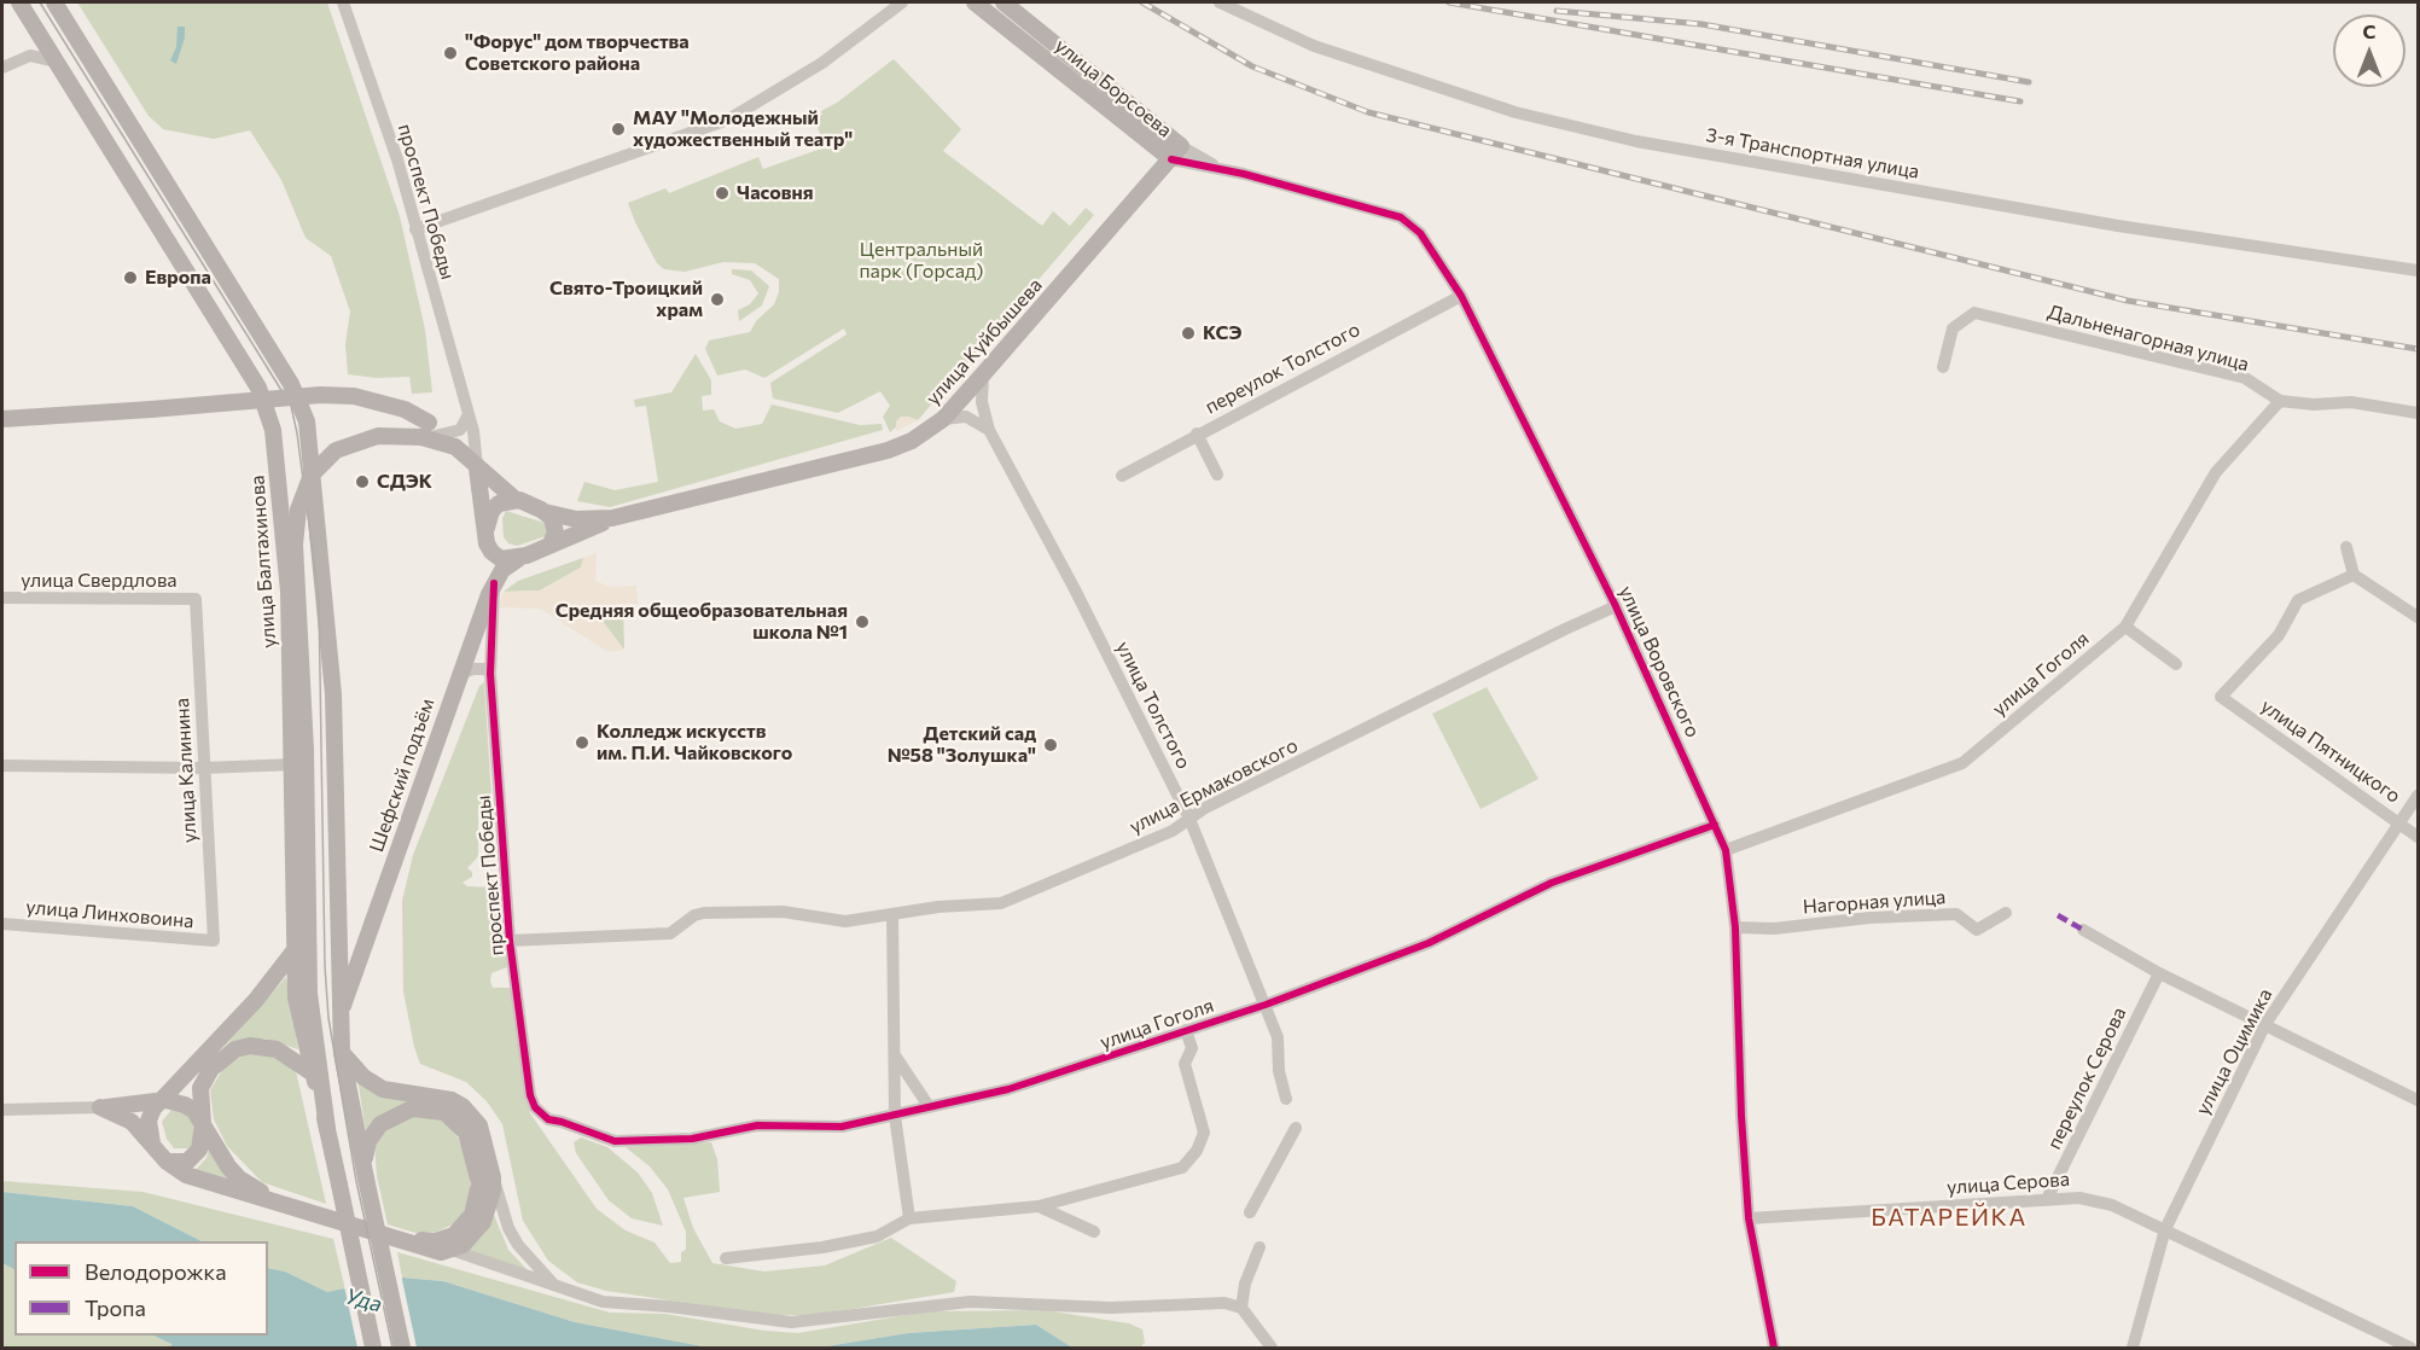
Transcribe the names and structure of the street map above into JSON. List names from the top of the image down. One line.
{"streets":{"main road":["улица Борсоева","улица Куйбышева","улица Балтахинова","Шефский подъём"],"street":["3-я Транспортная улица","проспект Победы","Дальненагорная улица","переулок Толстого","улица Свердлова","улица Воровского","улица Гоголя","улица Толстого","улица Пятницкого","улица Калинина","улица Ермаковского","Нагорная улица","улица Линховоина","улица Оцимика","переулок Серова","улица Серова"]},"crossings":[["улица Борсоева","улица Куйбышева"],["проспект Победы","улица Куйбышева"],["проспект Победы","улица Гоголя"],["проспект Победы","Шефский подъём"],["проспект Победы","улица Ермаковского"],["Дальненагорная улица","улица Гоголя"],["улица Куйбышева","улица Толстого"],["улица Куйбышева","Шефский подъём"],["переулок Толстого","улица Воровского"],["улица Свердлова","улица Калинина"],["улица Воровского","улица Гоголя"],["улица Воровского","улица Ермаковского"],["улица Воровского","Нагорная улица"],["улица Воровского","улица Серова"],["улица Гоголя","улица Толстого"],["улица Толстого","улица Ермаковского"],["улица Пятницкого","улица Оцимика"],["улица Калинина","улица Линховоина"],["улица Оцимика","улица Серова"],["переулок Серова","улица Серова"]],"districts":["БАТАРЕЙКА"],"water":["Уда"],"parks":["Центральный парк (Горсад)"],"places":["\"Форус\" дом творчества Советского района","МАУ \"Молодежный художественный театр\"","Часовня","Европа","Свято-Троицкий храм","КСЭ","СДЭК","Средняя общеобразовательная школа №1","Колледж искусств им. П.И. Чайковского","Детский сад №58 \"Золушка\""],"legend":["Велодорожка","Тропа"],"north":"top"}
